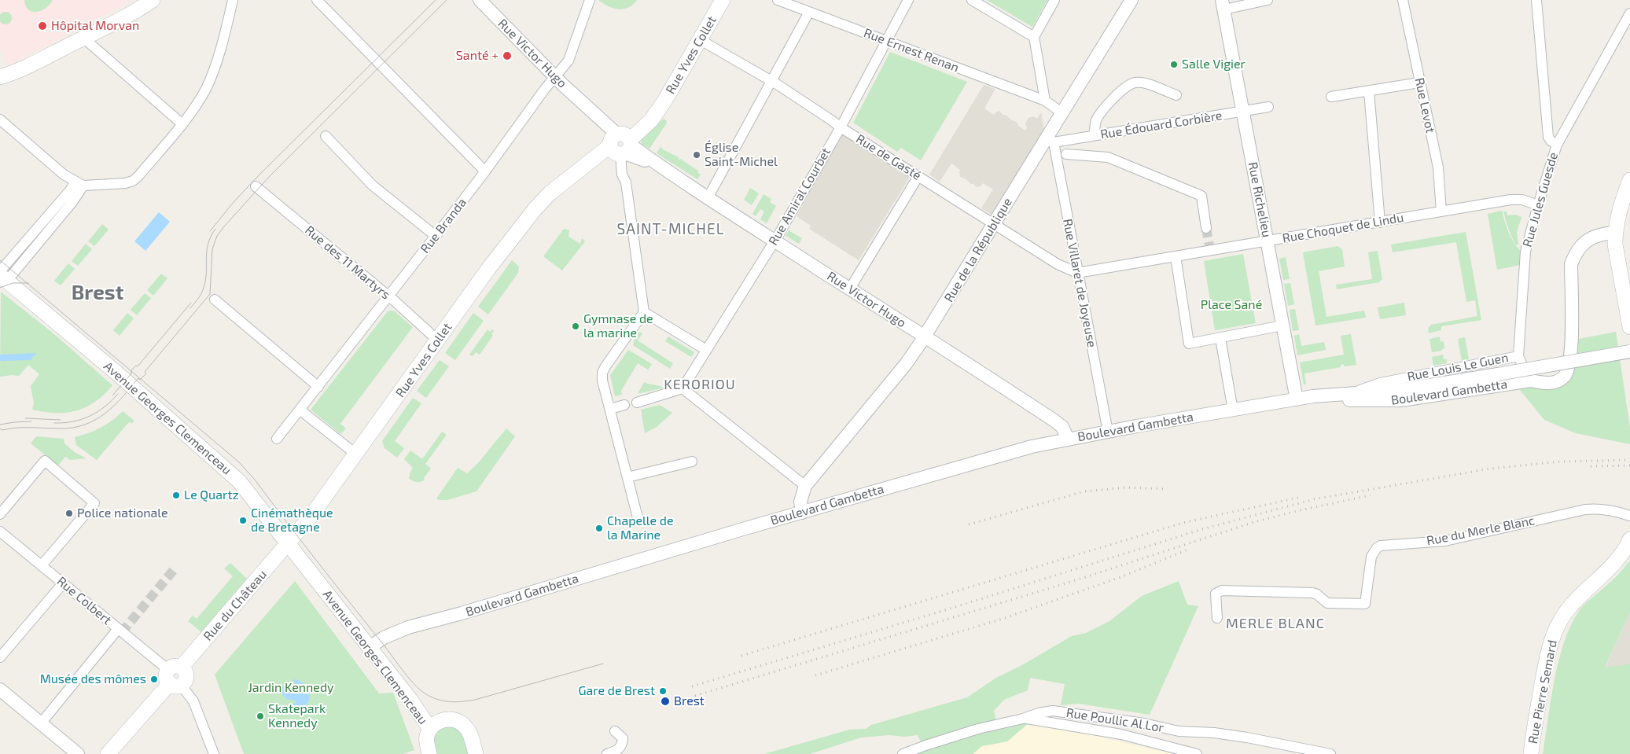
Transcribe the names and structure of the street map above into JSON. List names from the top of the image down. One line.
{"streets":{"main road":["Rue Yves Collet","Avenue Georges Clemenceau","Rue du Château","Rue Pierre Semard"],"street":["Rue Ernest Renan","Rue Victor Hugo","Rue Levot","Rue Édouard Corbière","Rue de Gasté","Rue Amiral Courbet","Rue Richelieu","Rue Jules Guesde","Rue Branda","Rue Choquet de Lindu","Rue de la République","Rue des 11 Martyrs","Rue Villaret de Joyeuse","Rue Louis Le Guen","Boulevard Gambetta","Rue du Merle Blanc","Rue Colbert","Rue Poullic Al Lor"]},"crossings":[["Rue Ernest Renan","Rue Amiral Courbet"],["Rue Victor Hugo","Rue Yves Collet"],["Rue Victor Hugo","Rue Amiral Courbet"],["Rue Victor Hugo","Rue Branda"],["Rue Victor Hugo","Rue de la République"],["Rue Victor Hugo","Boulevard Gambetta"],["Rue Yves Collet","Rue de Gasté"],["Rue Yves Collet","Rue des 11 Martyrs"],["Rue Yves Collet","Avenue Georges Clemenceau"],["Rue Yves Collet","Rue du Château"],["Rue Levot","Rue Choquet de Lindu"],["Rue Édouard Corbière","Rue Richelieu"],["Rue Édouard Corbière","Rue de la République"],["Rue Édouard Corbière","Rue Villaret de Joyeuse"],["Rue de Gasté","Rue Amiral Courbet"],["Rue de Gasté","Rue Choquet de Lindu"],["Rue de Gasté","Rue de la République"],["Rue de Gasté","Rue Villaret de Joyeuse"],["Rue Richelieu","Rue Choquet de Lindu"],["Rue Richelieu","Boulevard Gambetta"],["Rue Jules Guesde","Rue Choquet de Lindu"],["Rue Jules Guesde","Rue Louis Le Guen"],["Rue Branda","Rue des 11 Martyrs"],["Rue Choquet de Lindu","Rue Villaret de Joyeuse"],["Rue de la République","Rue Villaret de Joyeuse"],["Rue de la République","Boulevard Gambetta"],["Rue Villaret de Joyeuse","Boulevard Gambetta"],["Rue Louis Le Guen","Boulevard Gambetta"],["Boulevard Gambetta","Avenue Georges Clemenceau"],["Avenue Georges Clemenceau","Rue du Château"],["Rue Colbert","Rue du Château"]],"districts":["SAINT-MICHEL","Brest","KERORIOU","MERLE BLANC"],"parks":["Place Sané","Jardin Kennedy"],"places":["Hôpital Morvan","Santé +","Salle Vigier","Église Saint-Michel","Gymnase de la marine","Le Quartz","Police nationale","Cinémathèque de Bretagne","Chapelle de la Marine","Musée des mômes","Gare de Brest","Brest","Skatepark Kennedy"]}
